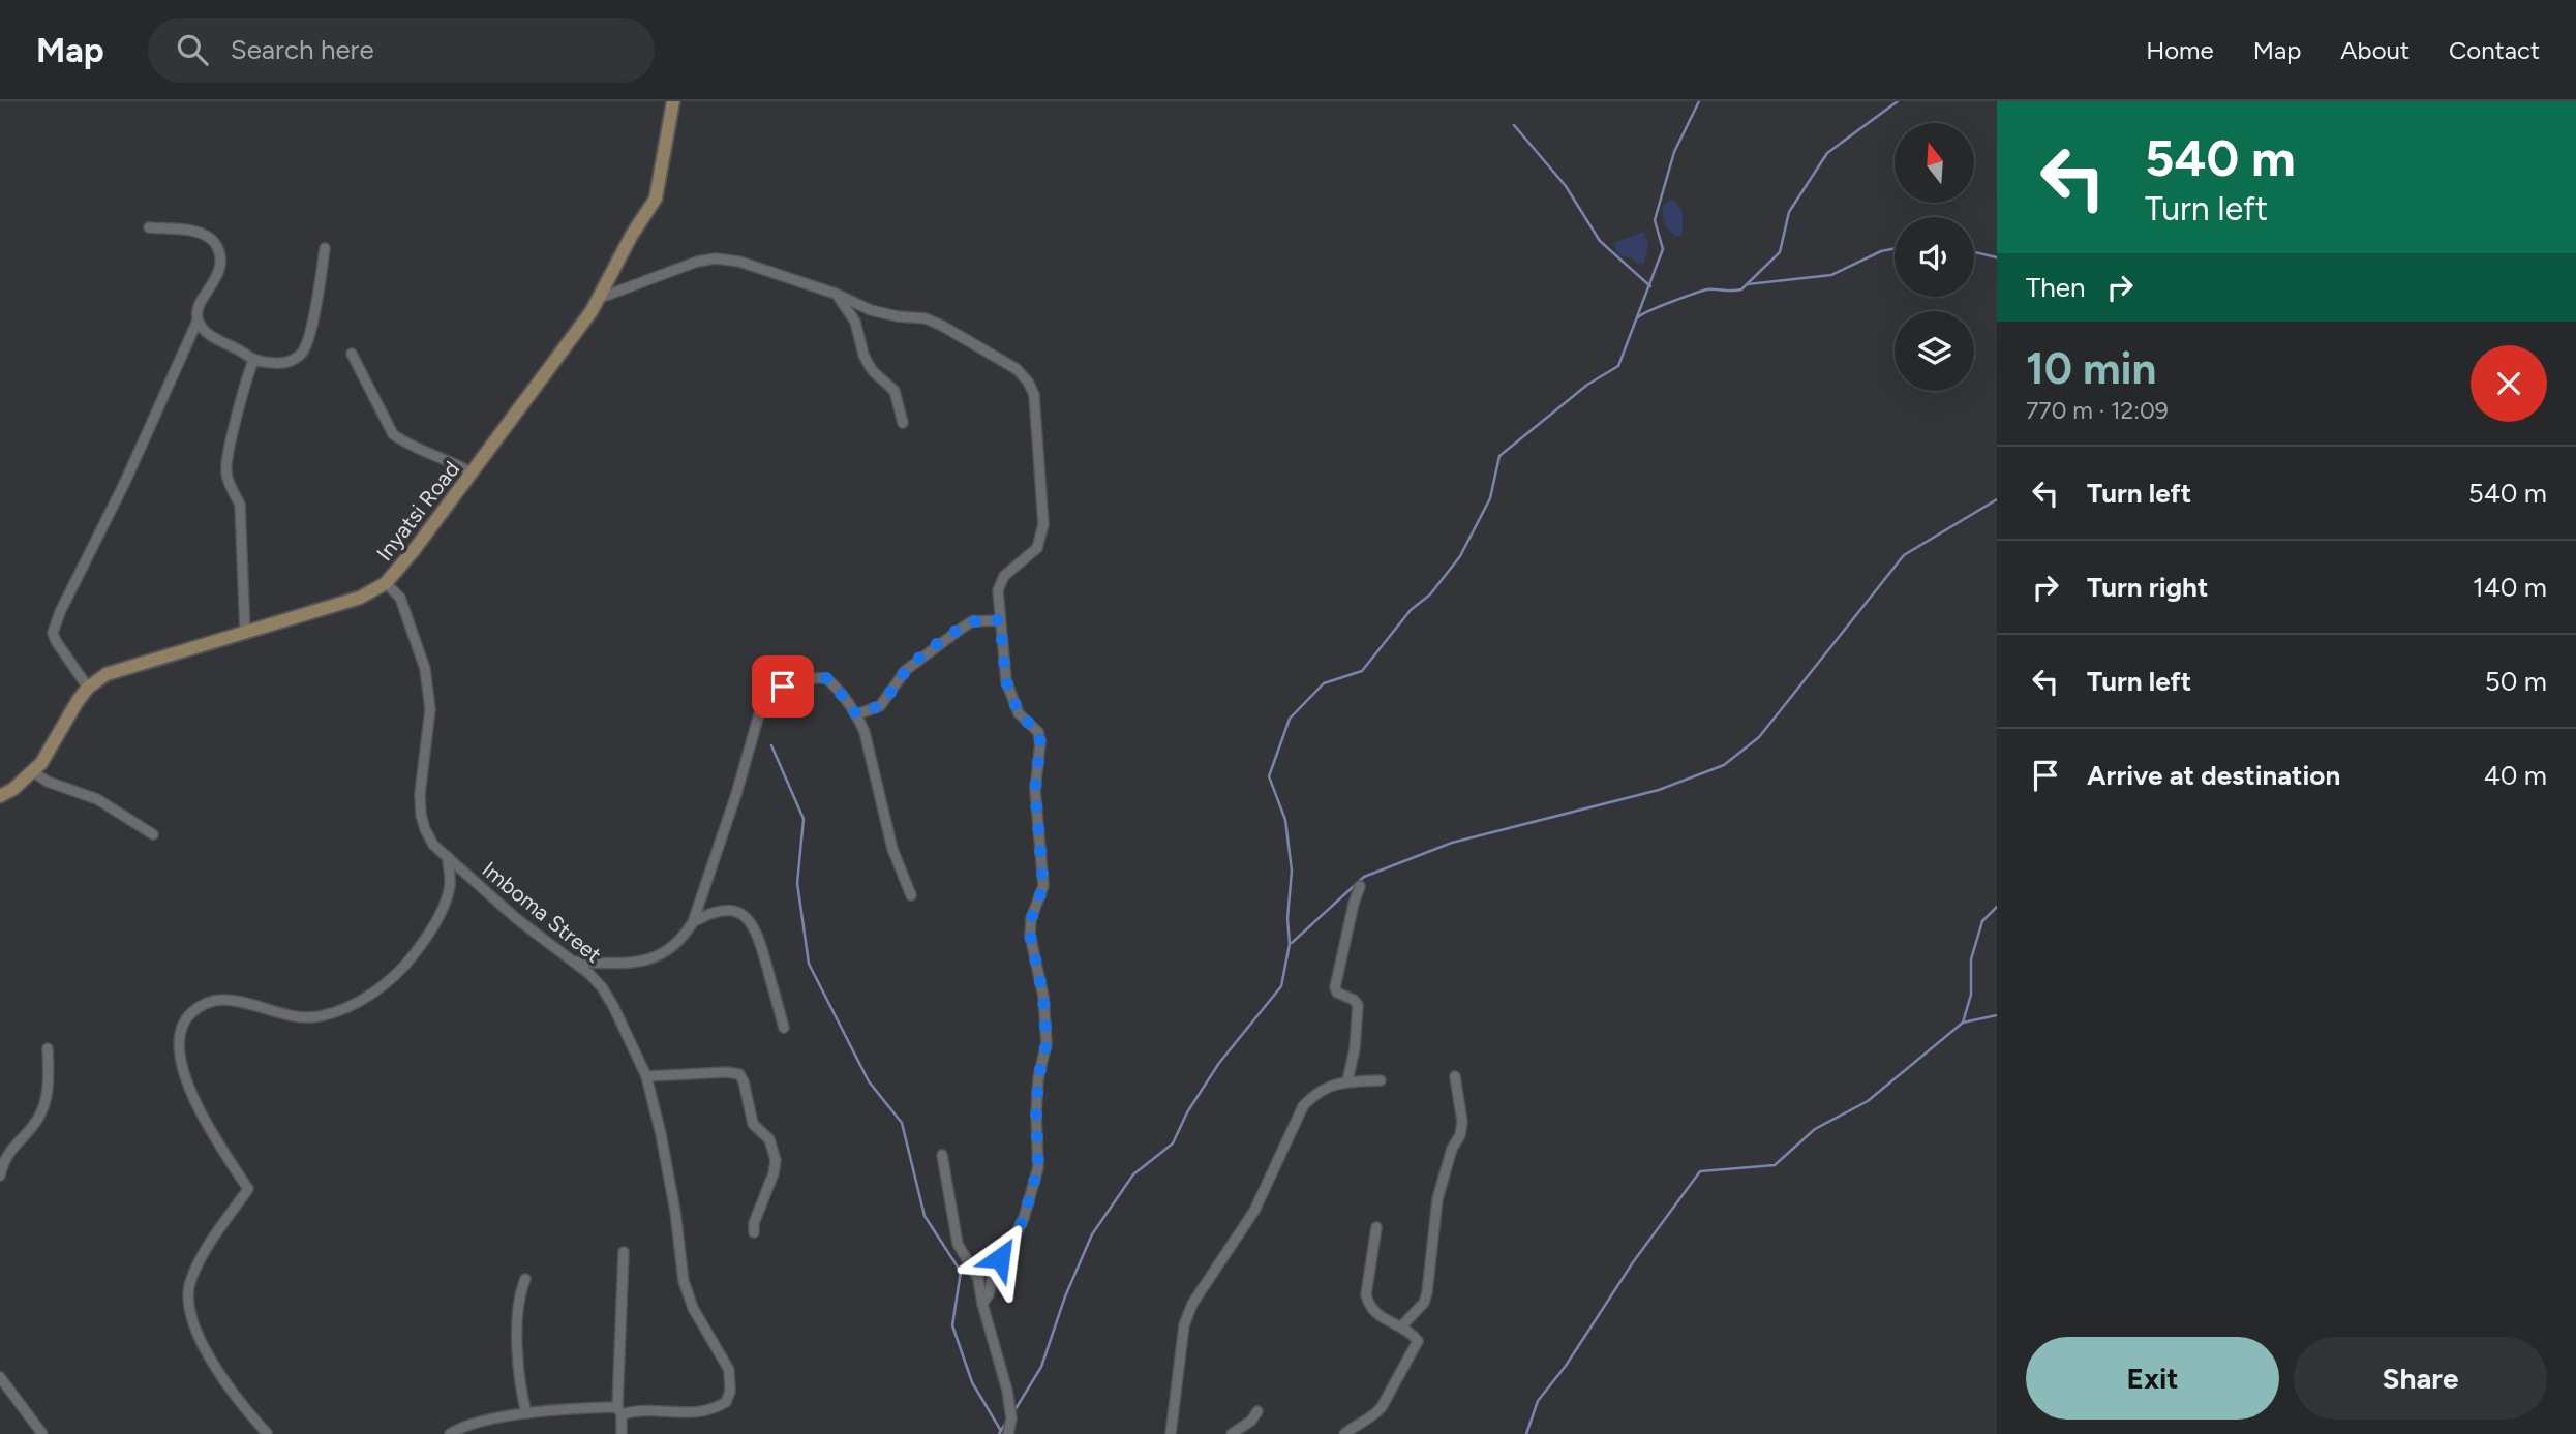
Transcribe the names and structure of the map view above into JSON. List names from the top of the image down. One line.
{"streets":{"street":["Inyatsi Road","Imboma Street"]},"crossings":[["Inyatsi Road","Imboma Street"]],"north":"top","page":{"header":"Map","search":"Search here","nav":["Home","Map","About","Contact"],"turn":["540 m","Turn left"],"then":"Then","heading":["10 min","770 m · 12:09"],"list":[{"name":"Turn left","value":"540 m"},{"name":"Turn right","value":"140 m"},{"name":"Turn left","value":"50 m"},{"name":"Arrive at destination","value":"40 m"}],"buttons":["Exit","Share"]}}
